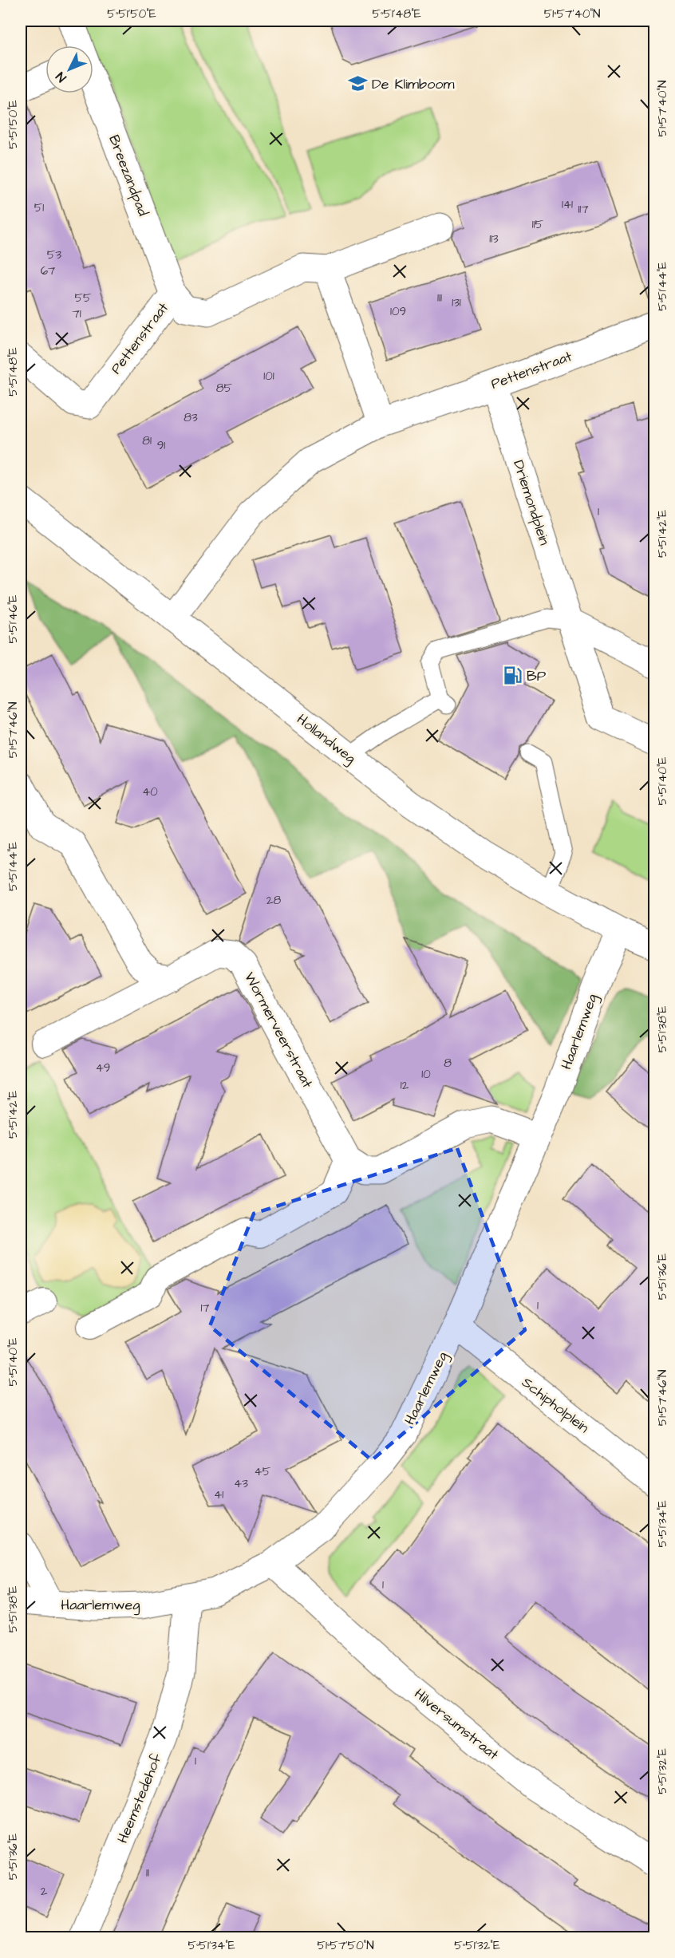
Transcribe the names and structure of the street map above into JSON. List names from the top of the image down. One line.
{"streets":{"street":["Breezandpad","Pettenstraat","Driemondplein","Hollandweg","Wormerveerstraat","Haarlemweg","Schipholplein","Hilversumstraat","Heemstedehof"]},"crossings":[["Breezandpad","Pettenstraat"],["Pettenstraat","Driemondplein"],["Pettenstraat","Hollandweg"],["Hollandweg","Haarlemweg"],["Haarlemweg","Schipholplein"],["Haarlemweg","Hilversumstraat"],["Haarlemweg","Heemstedehof"]],"places":{"school or university":["De Klimboom"],"fuel station":["BP"]},"house_numbers":["141","51","117","115","113","53","67","55","111","131","109","71","101","85","83","81","91","1","40","28","8","49","10","12","1","17","45","43","41","1","1","11","2"],"north":"bottom left","coordinates":["5°51'50\"E","5°51'48\"E","51°57'40\"N","5°51'44\"E","5°51'42\"E","5°51'46\"E","51°57'46\"N","5°51'40\"E","5°51'38\"E","5°51'36\"E","5°51'34\"E","5°51'32\"E","51°57'50\"N"]}
